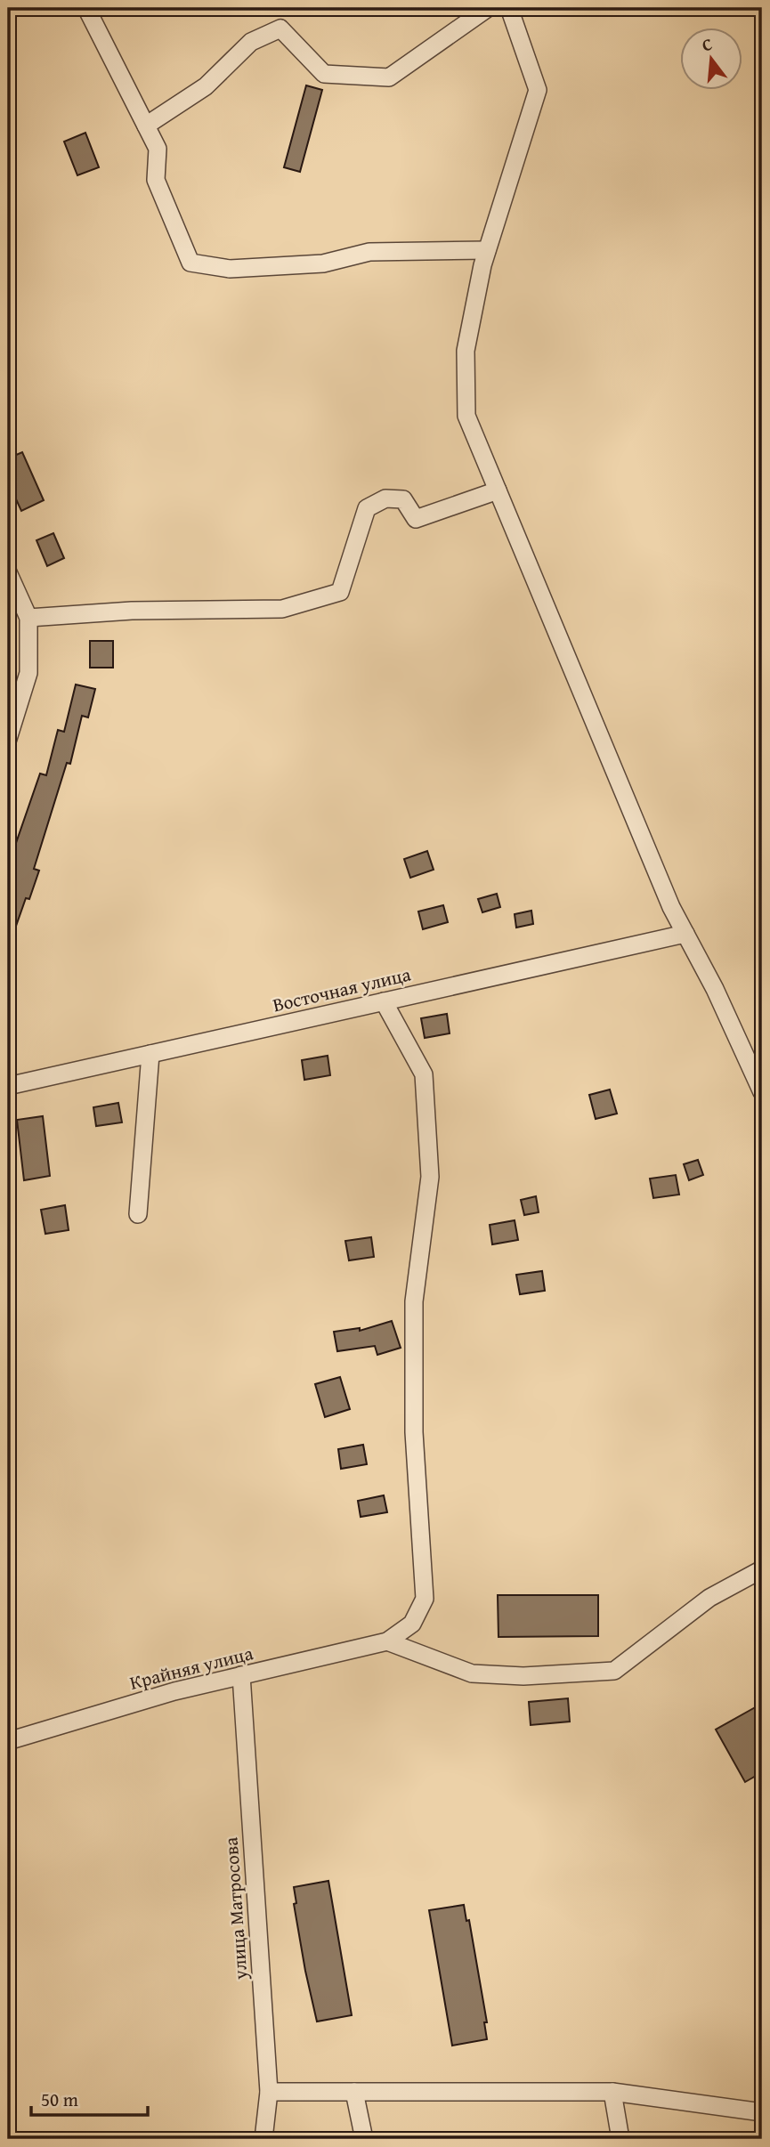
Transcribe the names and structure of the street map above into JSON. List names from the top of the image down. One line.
{"streets":{"street":["Восточная улица","Крайняя улица","улица Матросова"]},"crossings":[["Крайняя улица","улица Матросова"]],"scale_bar":"50 m","north":"top"}
